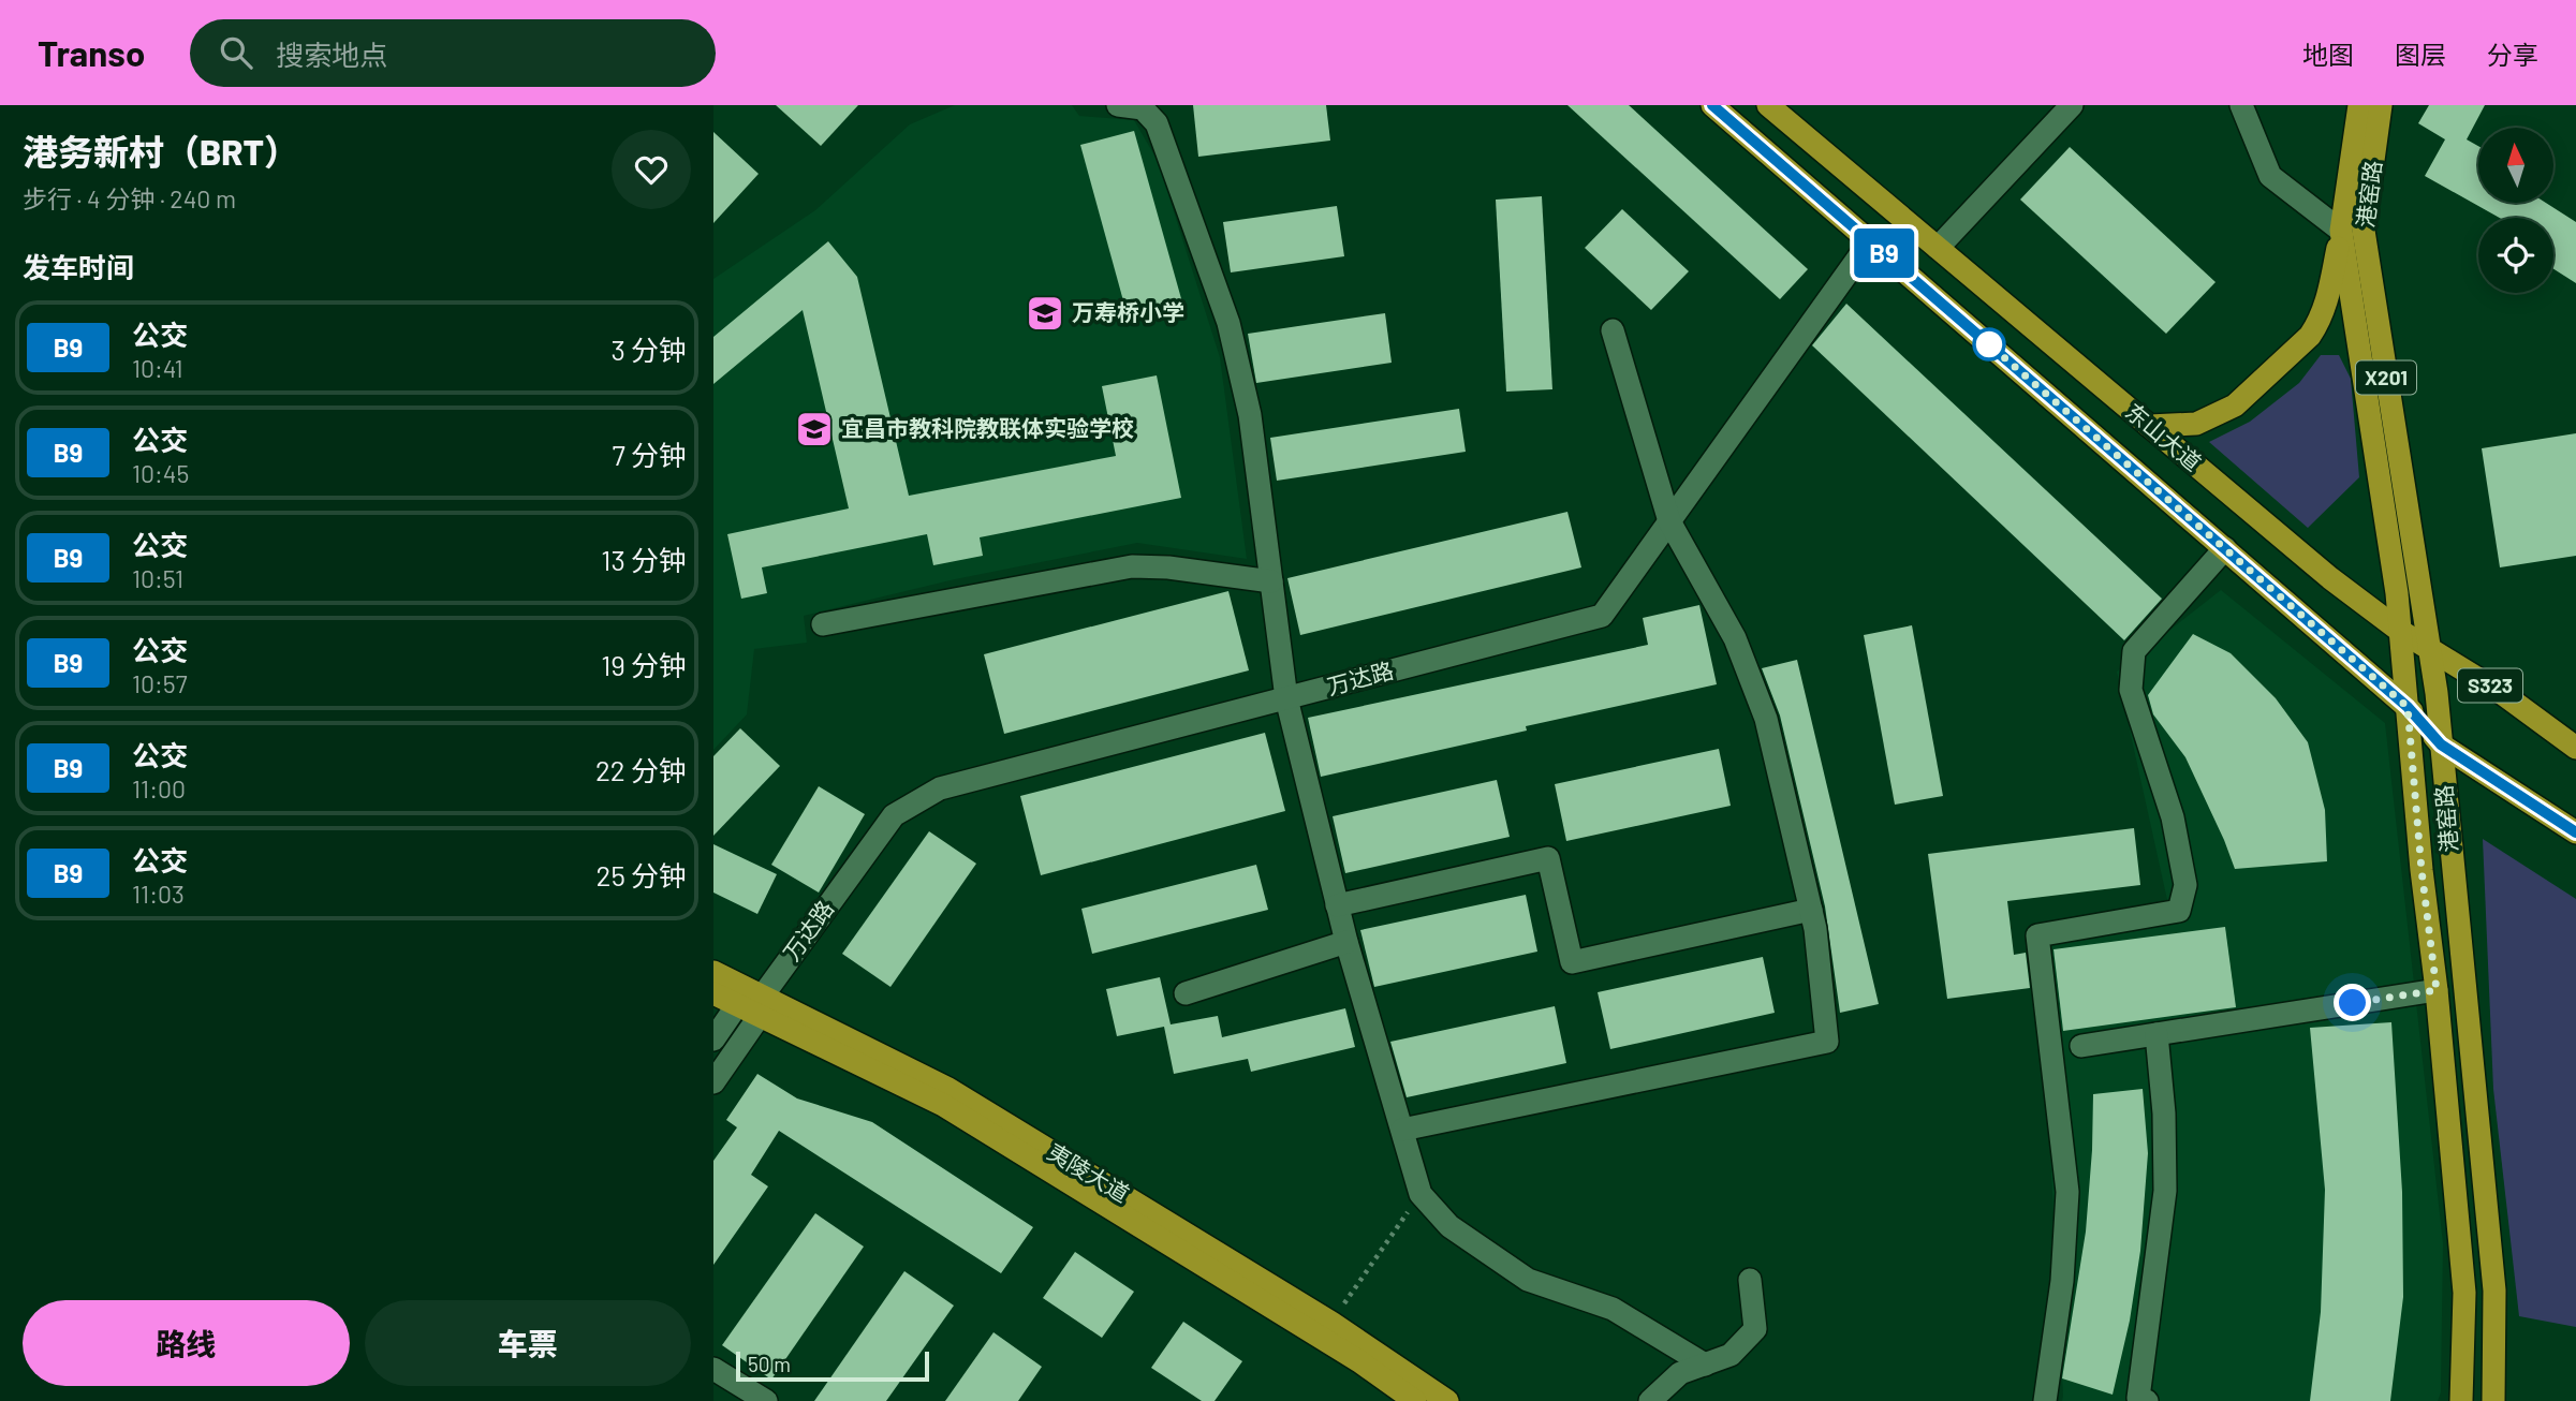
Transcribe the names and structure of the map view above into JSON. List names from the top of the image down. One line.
{"streets":{"main road":["港窑路","X201","东山大道","S323","夷陵大道"],"street":["万达路"]},"crossings":[["港窑路","东山大道"],["东山大道","万达路"],["万达路","夷陵大道"]],"places":{"school or university":["万寿桥小学","宜昌市教科院教联体实验学校"]},"lines":["bus line B9"],"scale_bar":"50 m","north":"top","page":{"header":"Transo","search":"搜索地点","nav":["地图","图层","分享"],"heading":[["港务新村（BRT）","步行 · 4 分钟 · 240 m"],"发车时间"],"on_map":"B9","list":[{"mark":"B9","name":"公交","note":"10:41","value":"3 分钟"},{"mark":"B9","name":"公交","note":"10:45","value":"7 分钟"},{"mark":"B9","name":"公交","note":"10:51","value":"13 分钟"},{"mark":"B9","name":"公交","note":"10:57","value":"19 分钟"},{"mark":"B9","name":"公交","note":"11:00","value":"22 分钟"},{"mark":"B9","name":"公交","note":"11:03","value":"25 分钟"}],"buttons":["路线","车票"],"scale":"50 m"}}
